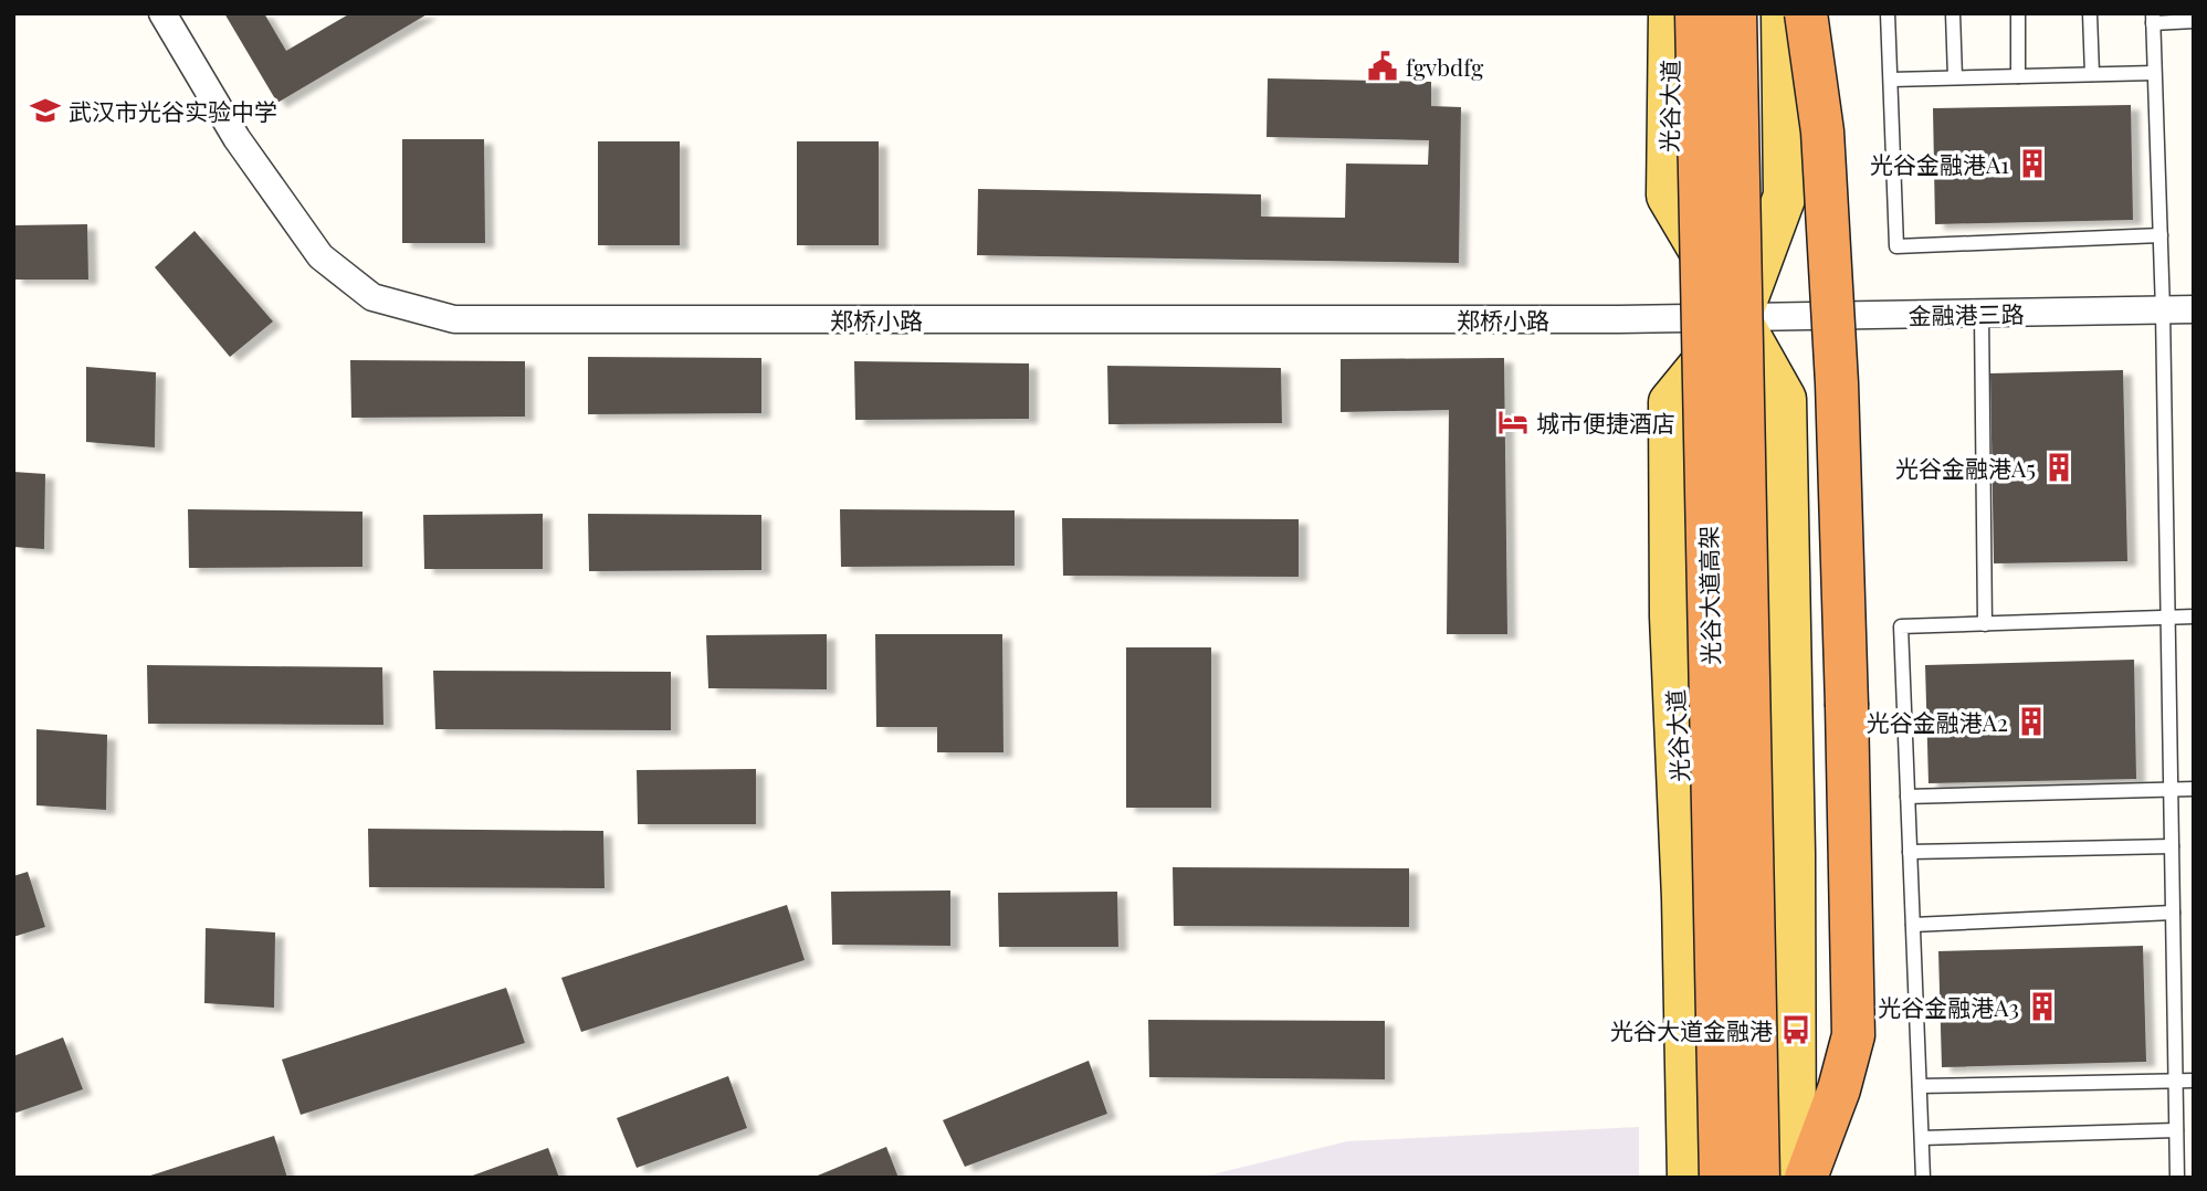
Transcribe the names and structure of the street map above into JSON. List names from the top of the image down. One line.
{"streets":{"highway":["光谷大道高架"],"main road":["光谷大道"],"street":["金融港三路","郑桥小路"]},"crossings":[["光谷大道","金融港三路"],["光谷大道","郑桥小路"],["金融港三路","郑桥小路"]],"places":{"public building":["fgvbdfg"],"school or university":["武汉市光谷实验中学"],"building":["光谷金融港A1","光谷金融港A5","光谷金融港A2","光谷金融港A3"],"hotel":["城市便捷酒店"],"bus stop":["光谷大道金融港"]}}
